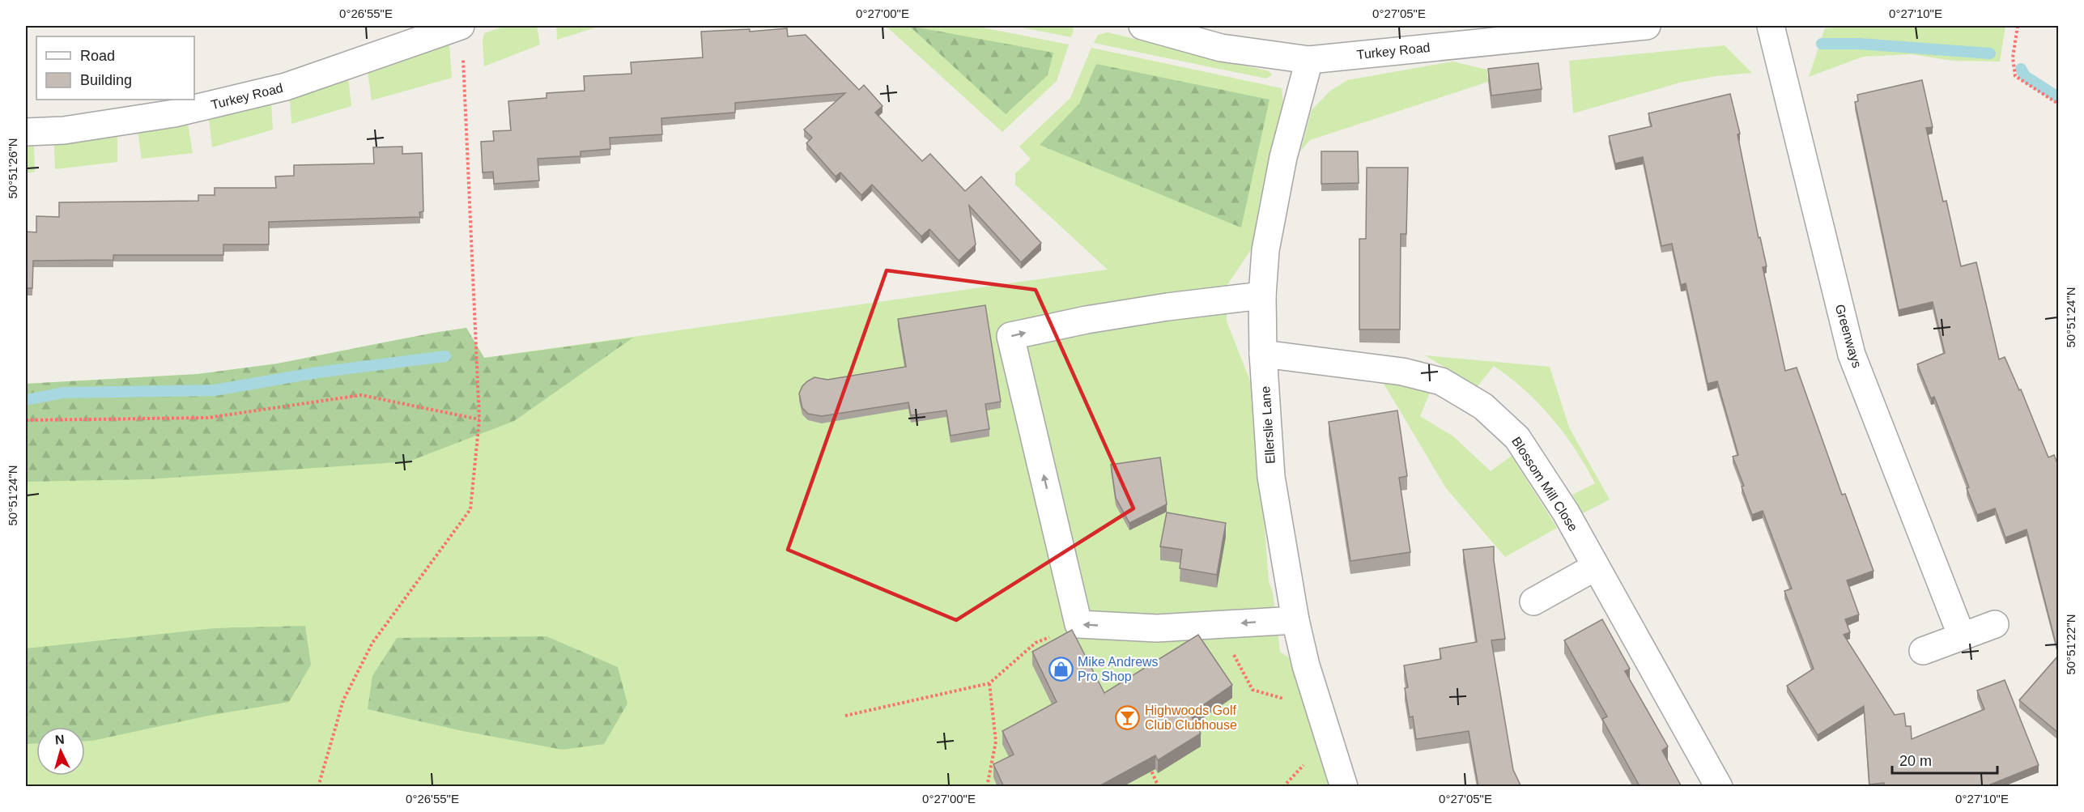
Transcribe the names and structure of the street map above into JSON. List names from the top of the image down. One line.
{"streets":{"street":["Turkey Road","Greenways","Ellerslie Lane","Blossom Mill Close"]},"crossings":[["Turkey Road","Ellerslie Lane"],["Ellerslie Lane","Blossom Mill Close"]],"places":{"shop":["Mike Andrews Pro Shop"],"bar":["Highwoods Golf Club Clubhouse"]},"legend":["Road","Building"],"scale_bar":"20 m","north":"top","coordinates":["0°26'55\"E","0°27'00\"E","0°27'05\"E","0°27'10\"E","50°51'26\"N","50°51'24\"N","50°51'22\"N"]}
